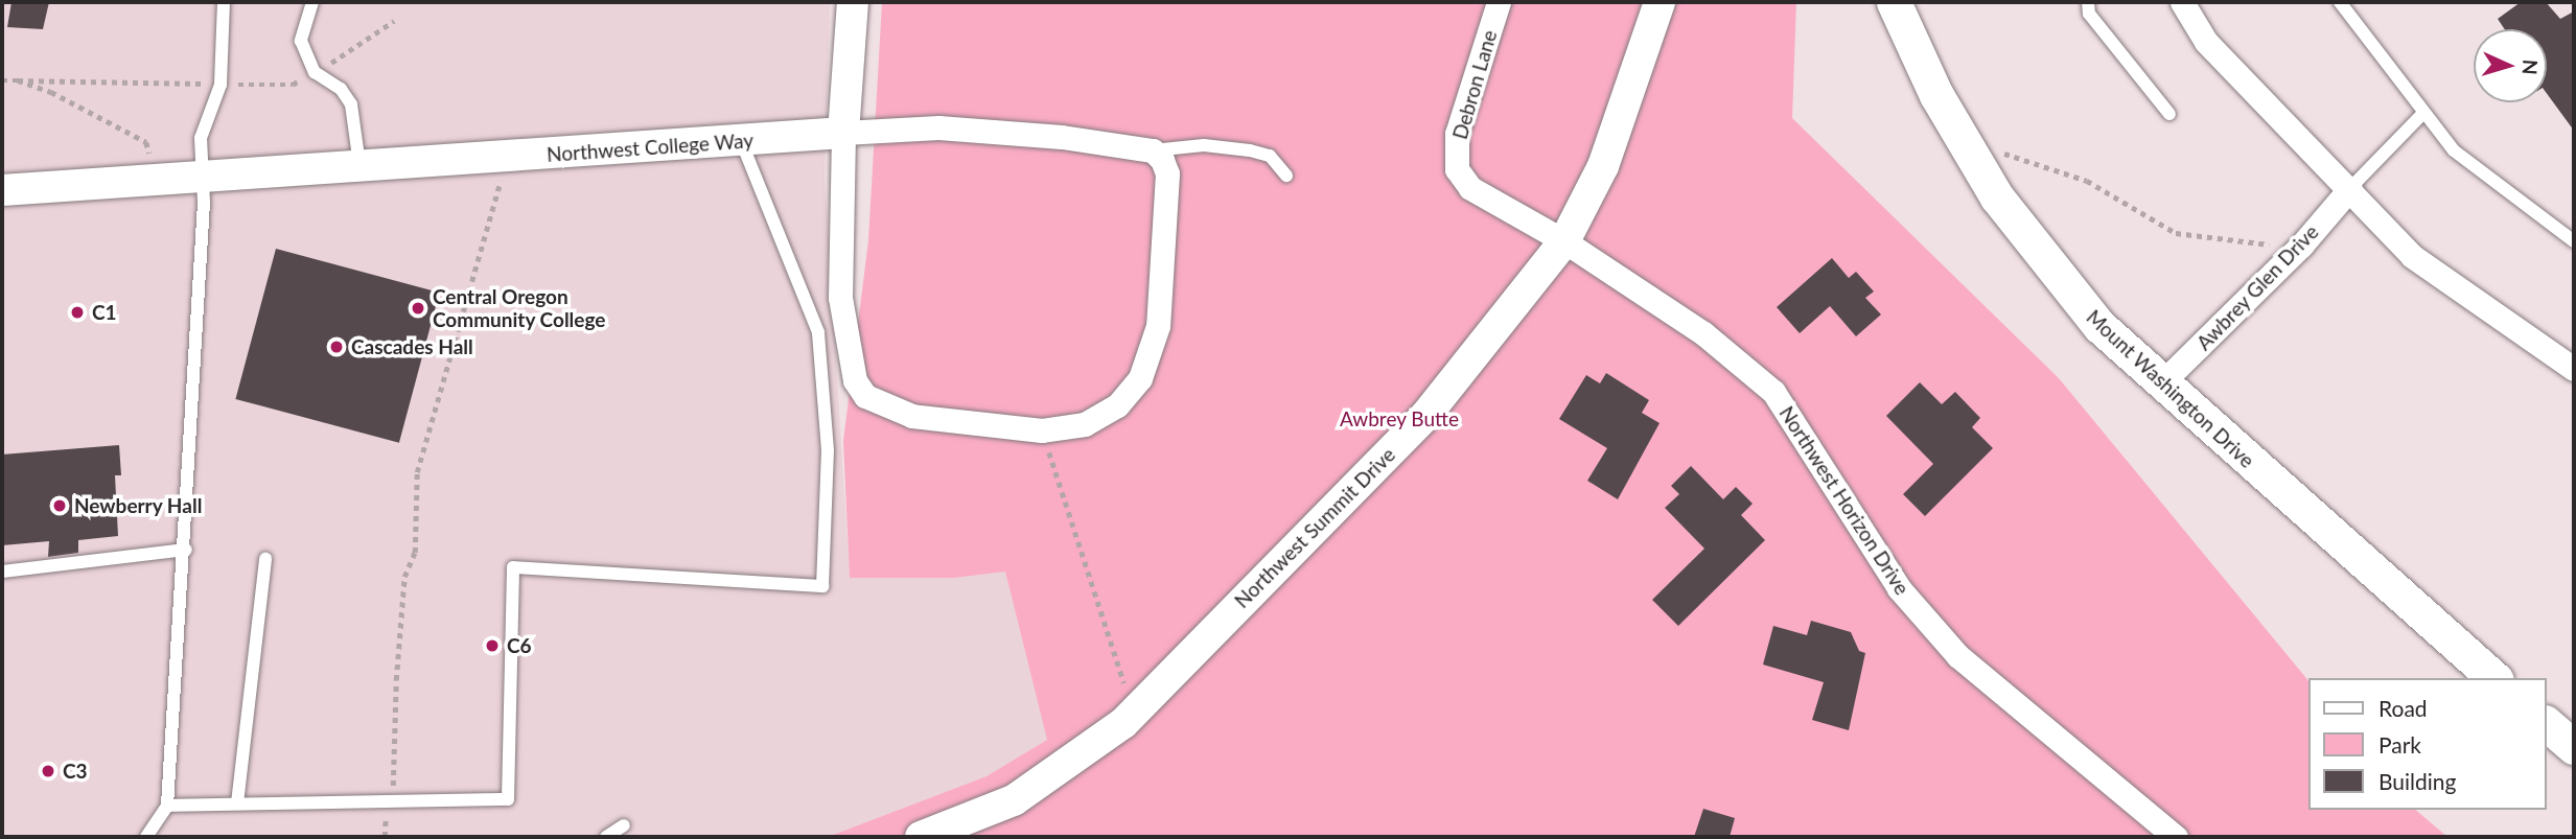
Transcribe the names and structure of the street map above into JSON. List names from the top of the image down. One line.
{"streets":{"main road":["Mount Washington Drive"],"street":["Debron Lane","Northwest College Way","Awbrey Glen Drive","Northwest Horizon Drive","Northwest Summit Drive"]},"crossings":[["Debron Lane","Northwest Horizon Drive"],["Debron Lane","Northwest Summit Drive"],["Awbrey Glen Drive","Mount Washington Drive"],["Northwest Horizon Drive","Northwest Summit Drive"]],"parks":["Awbrey Butte"],"places":["Central Oregon Community College","C1","Cascades Hall","Newberry Hall","C6","C3"],"legend":["Road","Park","Building"],"north":"right"}
